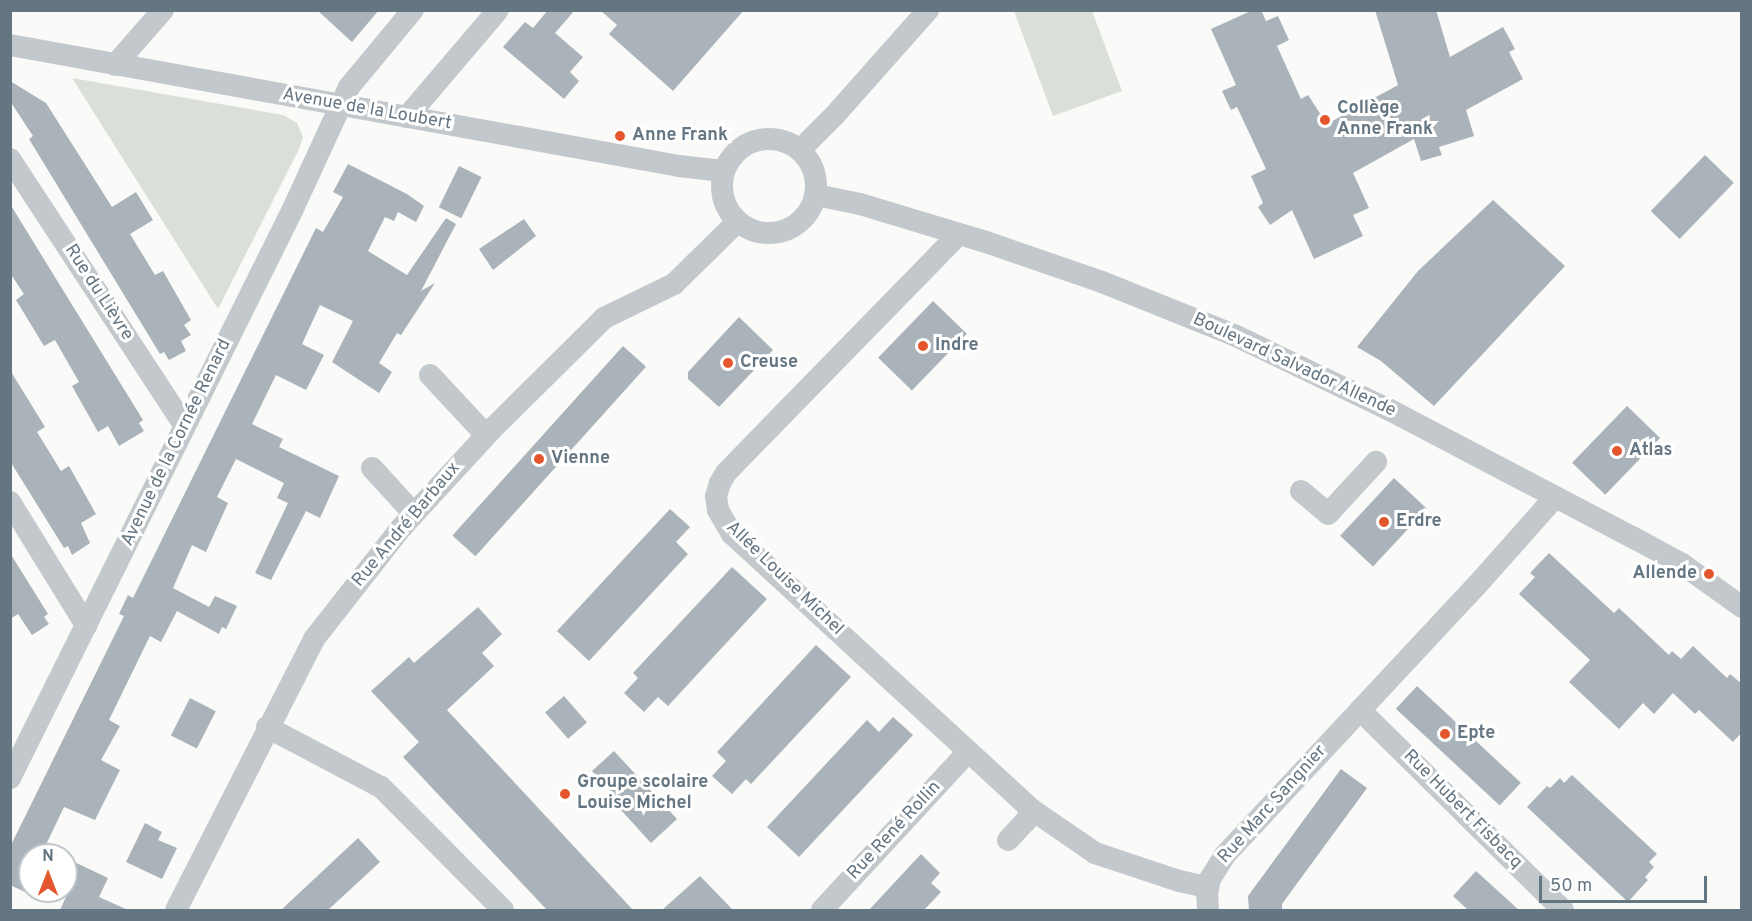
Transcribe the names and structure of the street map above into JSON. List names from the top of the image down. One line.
{"streets":{"street":["Avenue de la Loubert","Rue du Lièvre","Boulevard Salvador Allende","Avenue de la Cornée Renard","Rue André Barbaux","Allée Louise Michel","Rue Marc Sangnier","Rue Hubert Fisbacq","Rue René Rollin"]},"crossings":[["Avenue de la Loubert","Boulevard Salvador Allende"],["Avenue de la Loubert","Avenue de la Cornée Renard"],["Avenue de la Loubert","Rue André Barbaux"],["Rue du Lièvre","Avenue de la Cornée Renard"],["Boulevard Salvador Allende","Rue André Barbaux"],["Boulevard Salvador Allende","Allée Louise Michel"],["Boulevard Salvador Allende","Rue Marc Sangnier"],["Allée Louise Michel","Rue Marc Sangnier"],["Allée Louise Michel","Rue René Rollin"],["Rue Marc Sangnier","Rue Hubert Fisbacq"]],"places":["Collège Anne Frank","Anne Frank","Indre","Creuse","Atlas","Vienne","Erdre","Allende","Epte","Groupe scolaire Louise Michel"],"scale_bar":"50 m","north":"top"}
